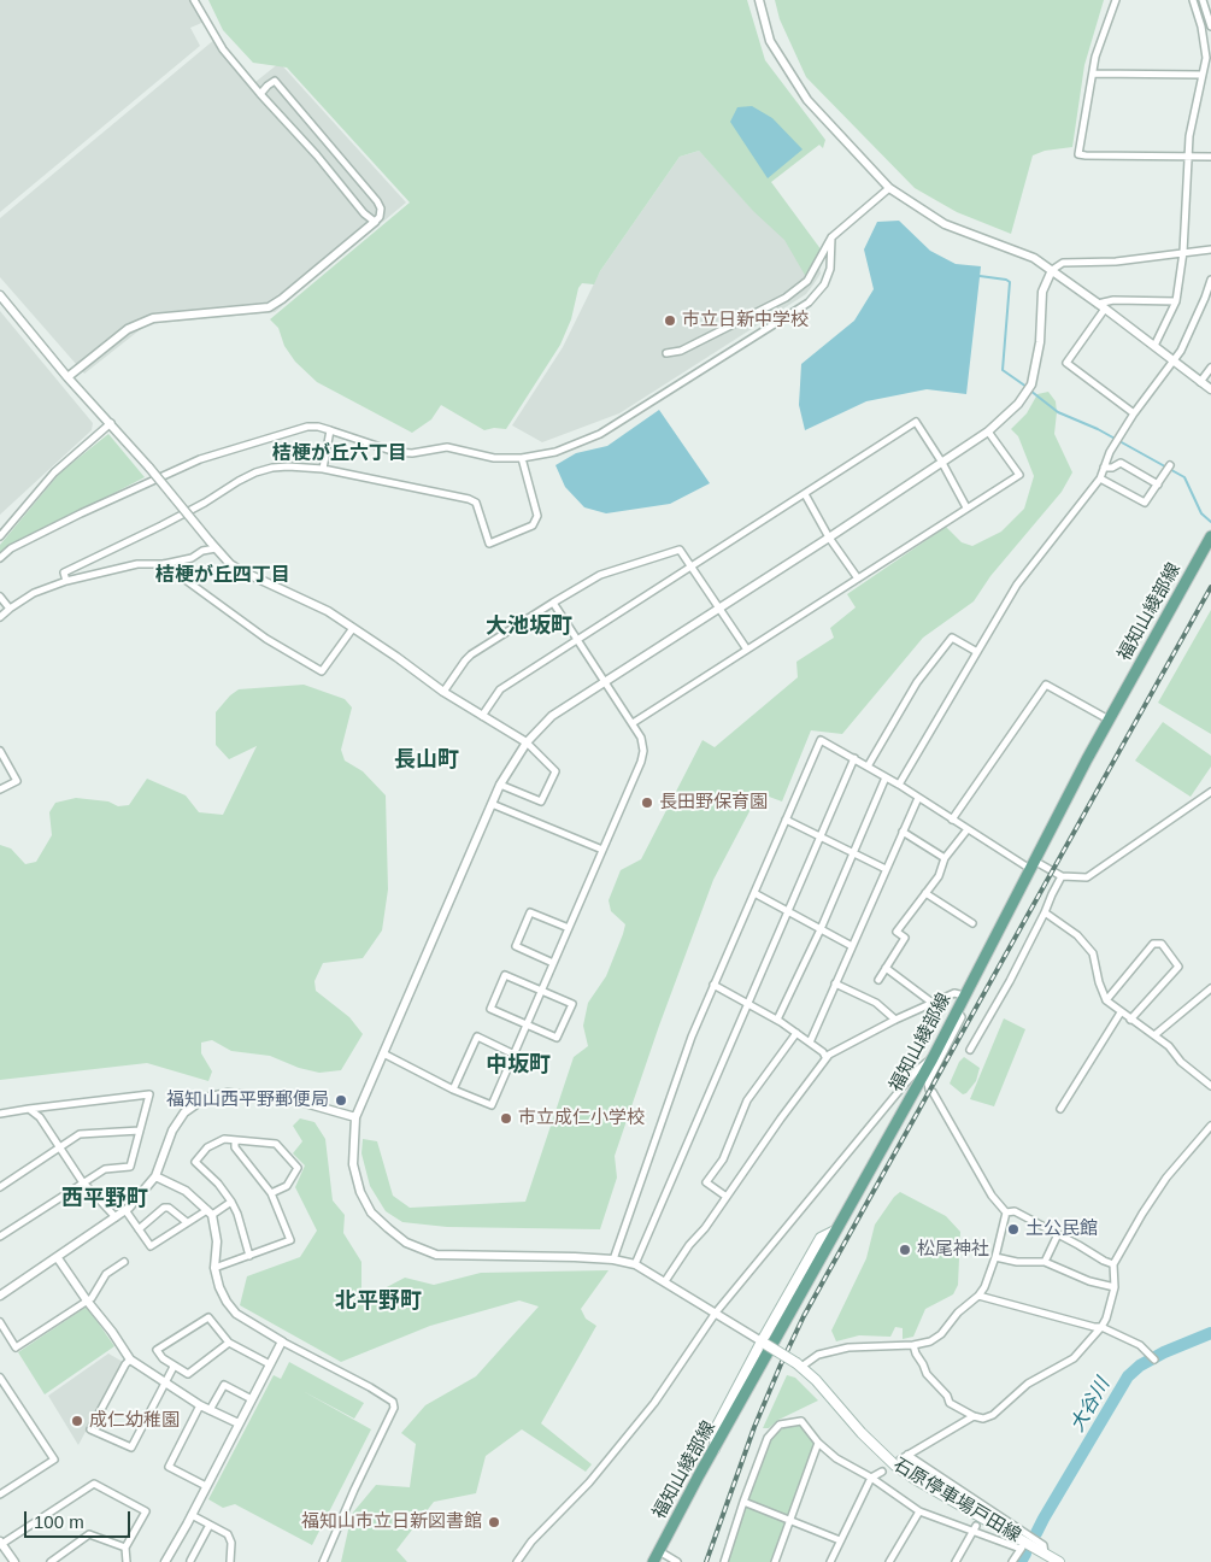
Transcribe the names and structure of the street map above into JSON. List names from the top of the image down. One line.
{"streets":{"main road":["福知山綾部線","石原停車場戸田線"]},"districts":["桔梗が丘六丁目","桔梗が丘四丁目","大池坂町","長山町","中坂町","西平野町","北平野町"],"water":["大谷川"],"places":["市立日新中学校","長田野保育園","福知山西平野郵便局","市立成仁小学校","土公民館","松尾神社","成仁幼稚園","福知山市立日新図書館"],"scale_bar":"100 m"}
